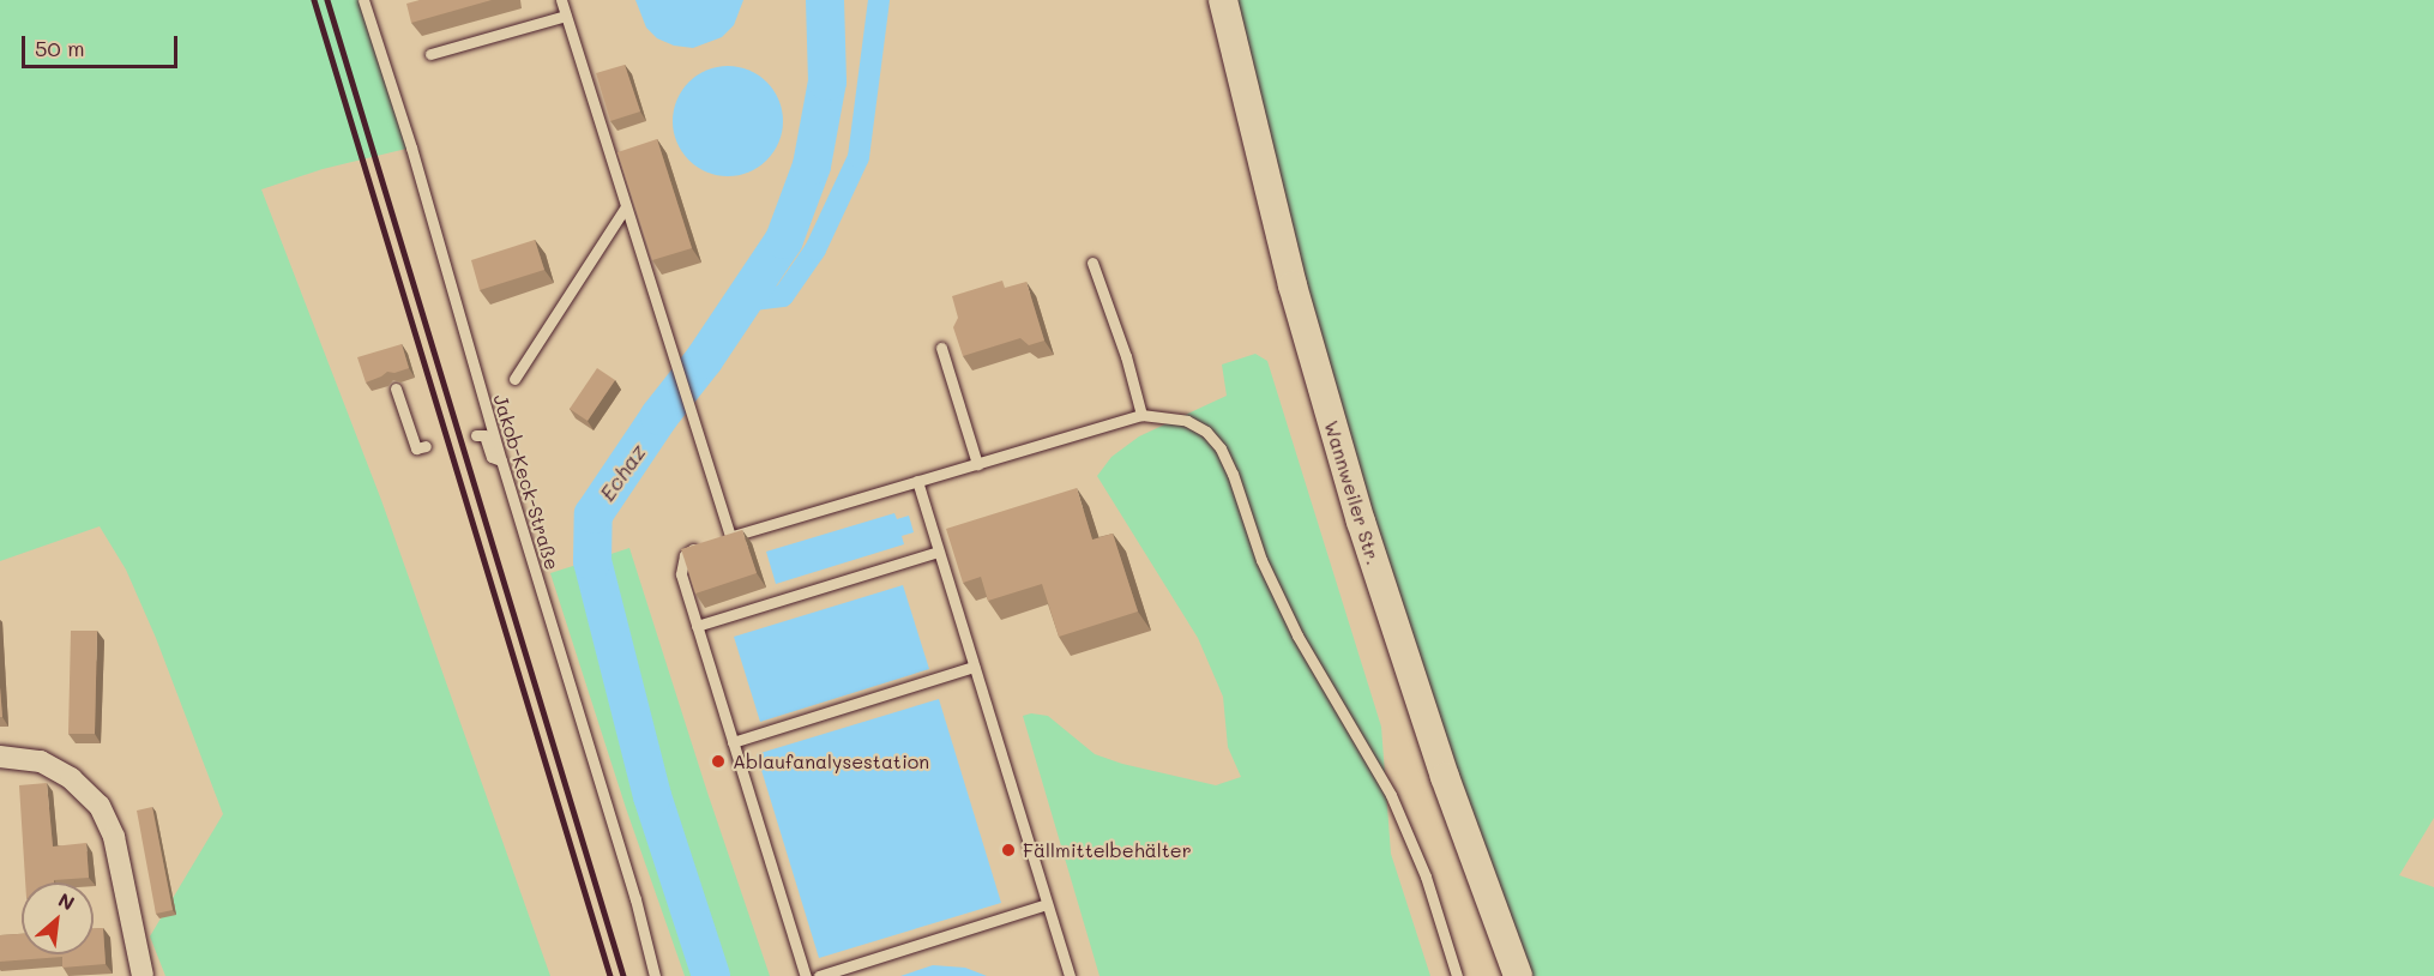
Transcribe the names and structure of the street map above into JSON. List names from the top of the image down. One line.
{"streets":{"main road":["Wannweiler Str."],"lane":["Jakob-Keck-Straße"]},"water":["Echaz"],"places":["Ablaufanalysestation","Fällmittelbehälter"],"scale_bar":"50 m","north":"top right"}
